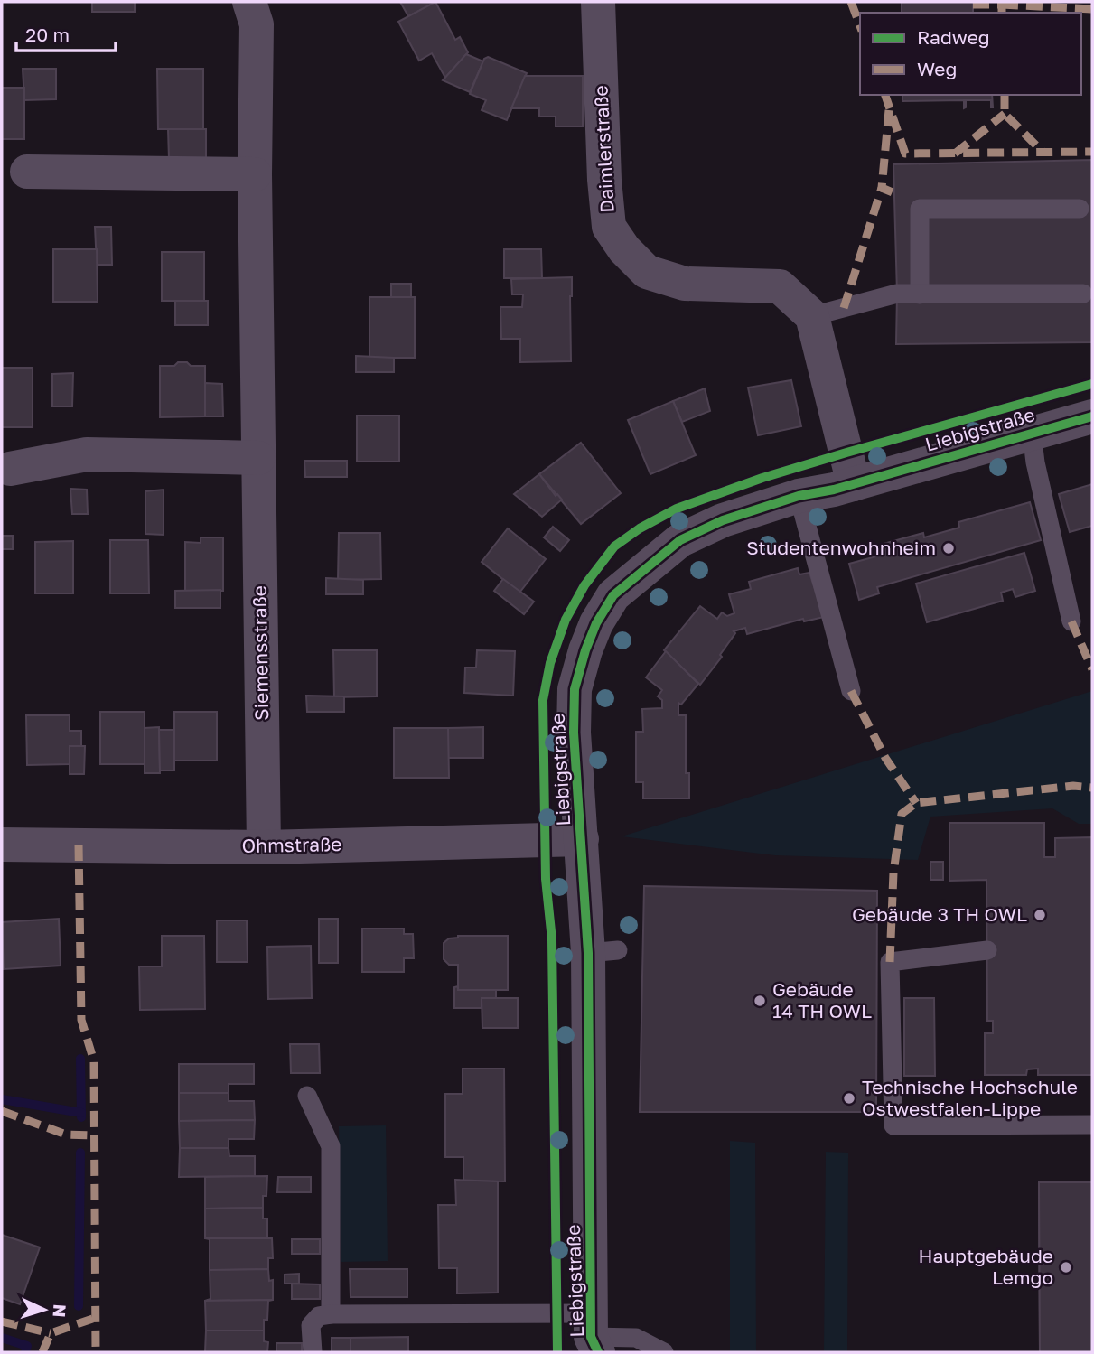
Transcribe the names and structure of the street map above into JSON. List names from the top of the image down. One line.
{"streets":{"street":["Daimlerstraße","Liebigstraße","Siemensstraße","Ohmstraße"]},"crossings":[["Liebigstraße","Ohmstraße"],["Siemensstraße","Ohmstraße"]],"places":["Studentenwohnheim","Gebäude 3 TH OWL","Gebäude 14 TH OWL","Technische Hochschule Ostwestfalen-Lippe","Hauptgebäude Lemgo"],"legend":["Radweg","Weg"],"scale_bar":"20 m","north":"right"}
